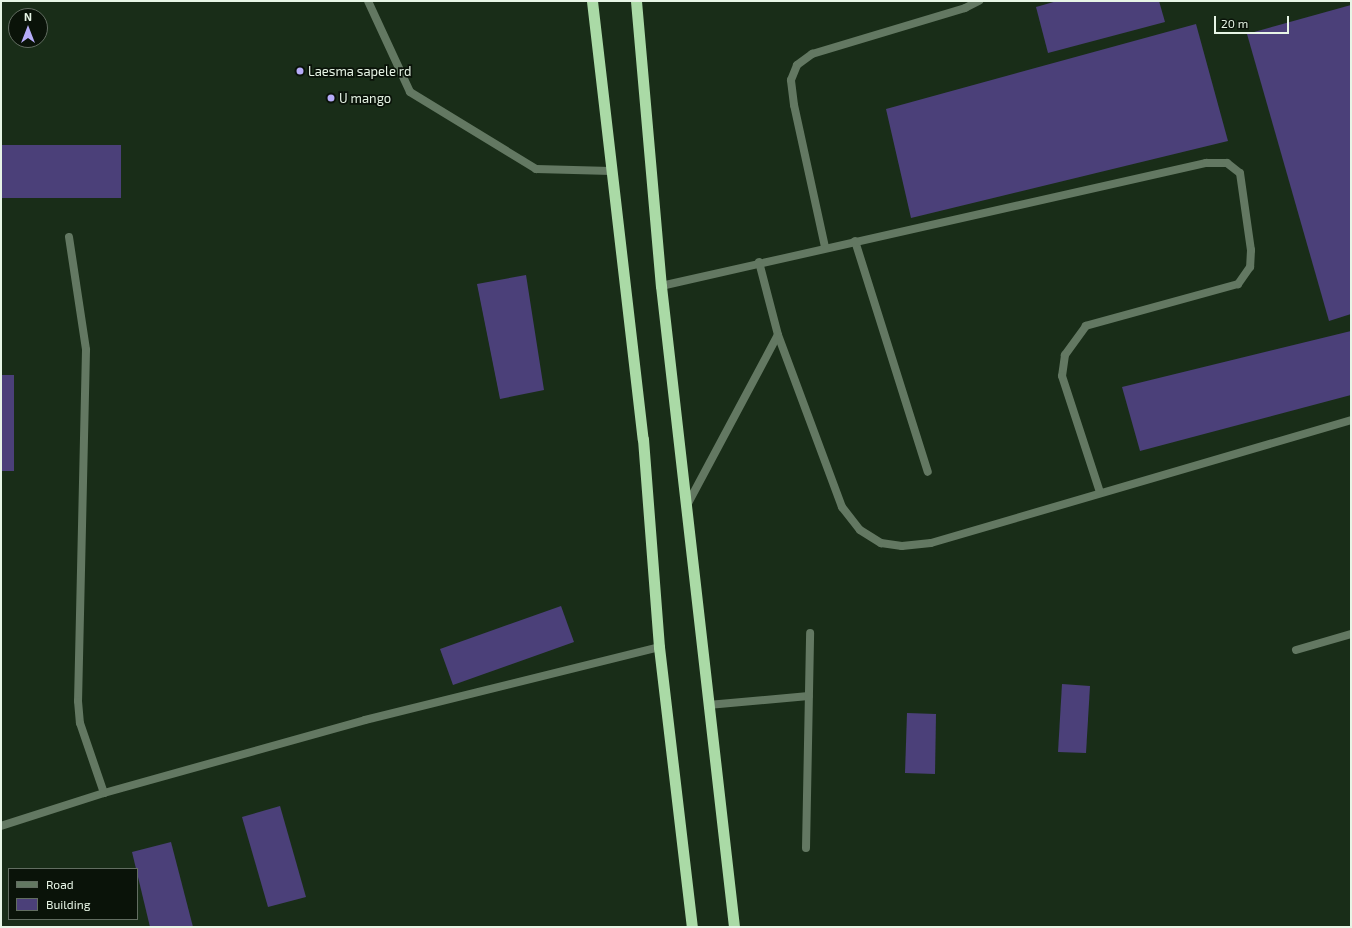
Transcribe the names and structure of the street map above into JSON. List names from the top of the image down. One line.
{"places":["Laesma sapele rd","U mango"],"legend":["Road","Building"],"scale_bar":"20 m","north":"top"}
